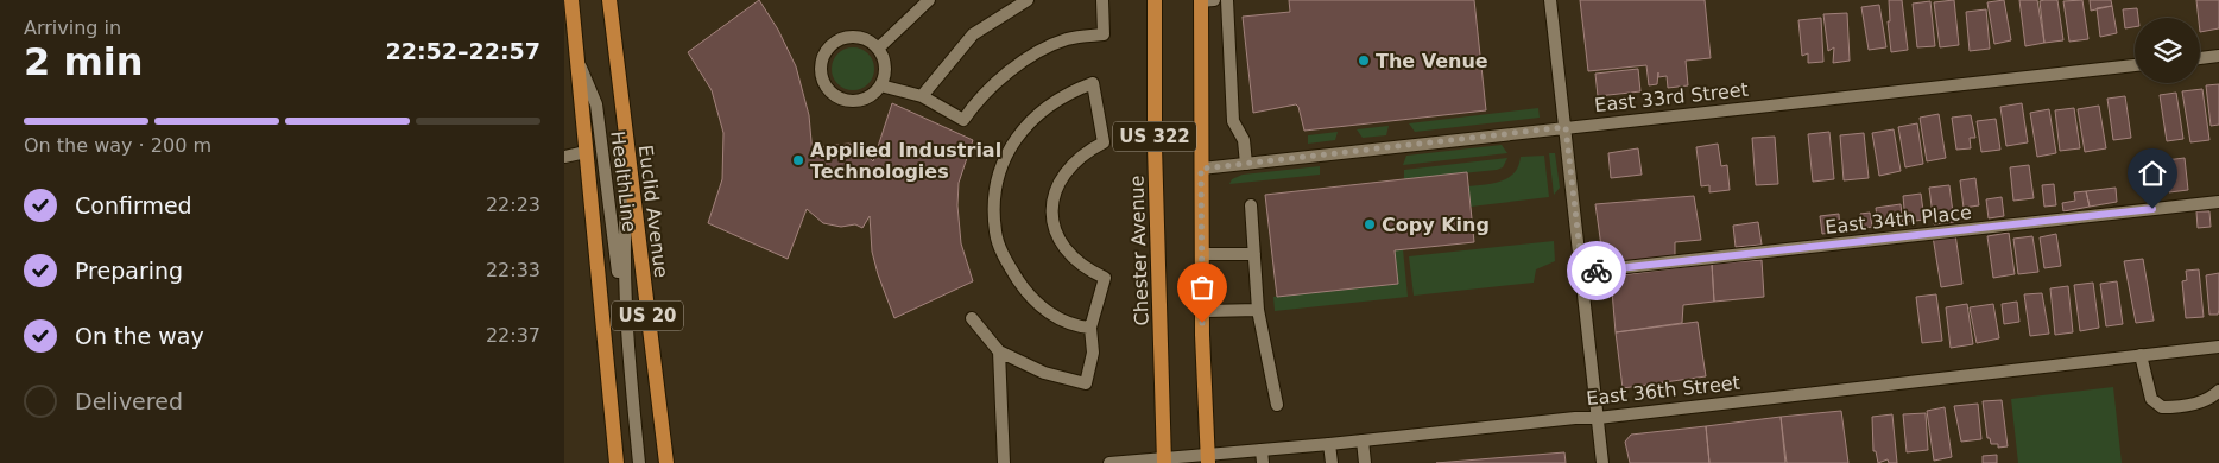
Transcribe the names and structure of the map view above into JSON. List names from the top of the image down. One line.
{"streets":{"main road":["US 322","Euclid Avenue","Chester Avenue","US 20"],"street":["East 33rd Street","HealthLine","East 34th Place","East 36th Street"]},"crossings":[["East 33rd Street","US 322"],["US 322","East 36th Street"],["HealthLine","Euclid Avenue"],["HealthLine","US 20"],["Chester Avenue","East 36th Street"]],"places":["The Venue","Applied Industrial Technologies","Copy King"],"page":{"heading":["2 min","Arriving in","22:52–22:57"],"bar":"On the way · 200 m","list":[["Confirmed","22:23"],["Preparing","22:33"],["On the way","22:37"],"Delivered"]}}
